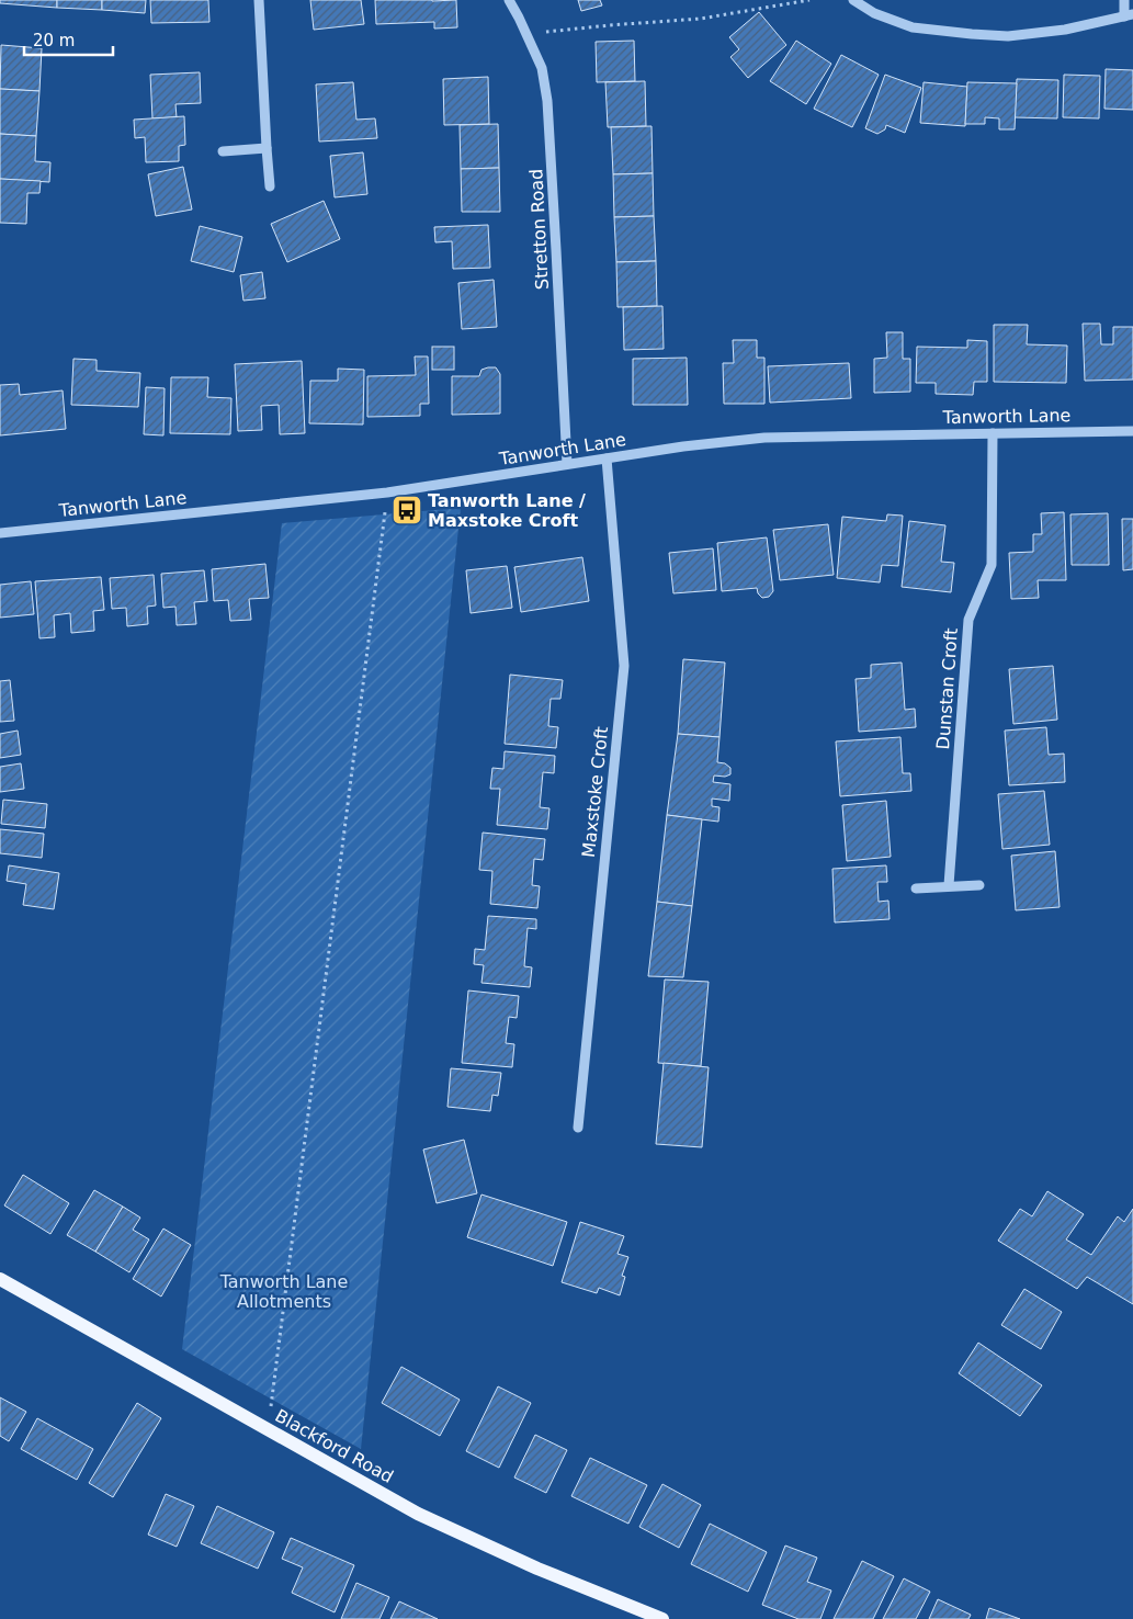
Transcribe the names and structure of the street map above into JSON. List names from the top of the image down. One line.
{"streets":{"main road":["Blackford Road"],"street":["Stretton Road","Tanworth Lane","Dunstan Croft","Maxstoke Croft"]},"crossings":[["Stretton Road","Tanworth Lane"],["Tanworth Lane","Dunstan Croft"],["Tanworth Lane","Maxstoke Croft"]],"parks":["Tanworth Lane Allotments"],"places":{"bus stop":["Tanworth Lane / Maxstoke Croft"]},"scale_bar":"20 m"}
